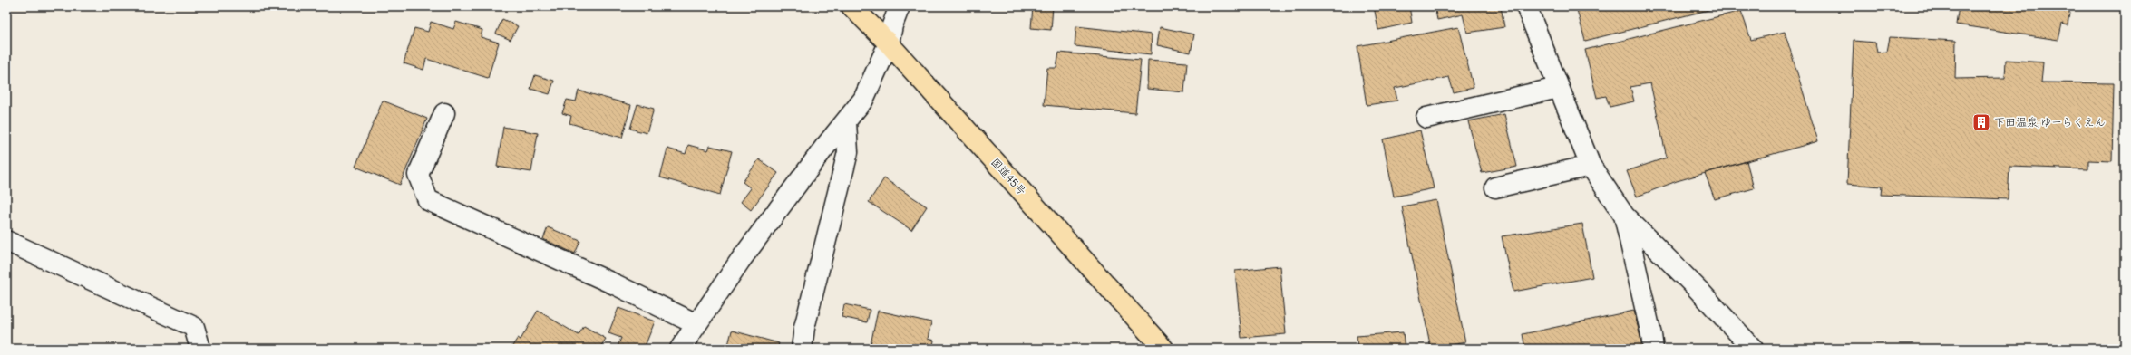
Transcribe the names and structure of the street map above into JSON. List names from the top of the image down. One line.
{"streets":{"highway":["国道45号"]},"places":{"building":["下田温泉;ゆーらくえん"]}}
